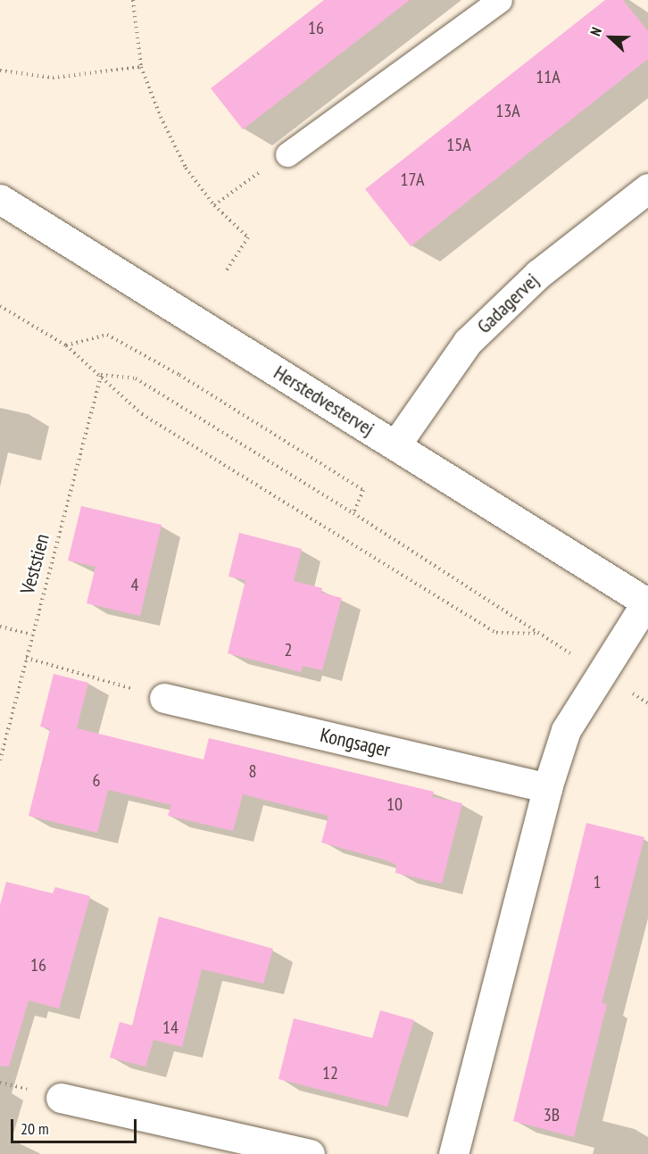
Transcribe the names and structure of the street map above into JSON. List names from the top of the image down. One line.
{"streets":{"street":["Gadagervej","Herstedvestervej","Kongsager"],"path":["Veststien"]},"crossings":[["Gadagervej","Herstedvestervej"]],"house_numbers":["16","11A","13A","15A","17A","4","2","8","6","10","1","16","14","12","3B"],"scale_bar":"20 m","north":"left"}
